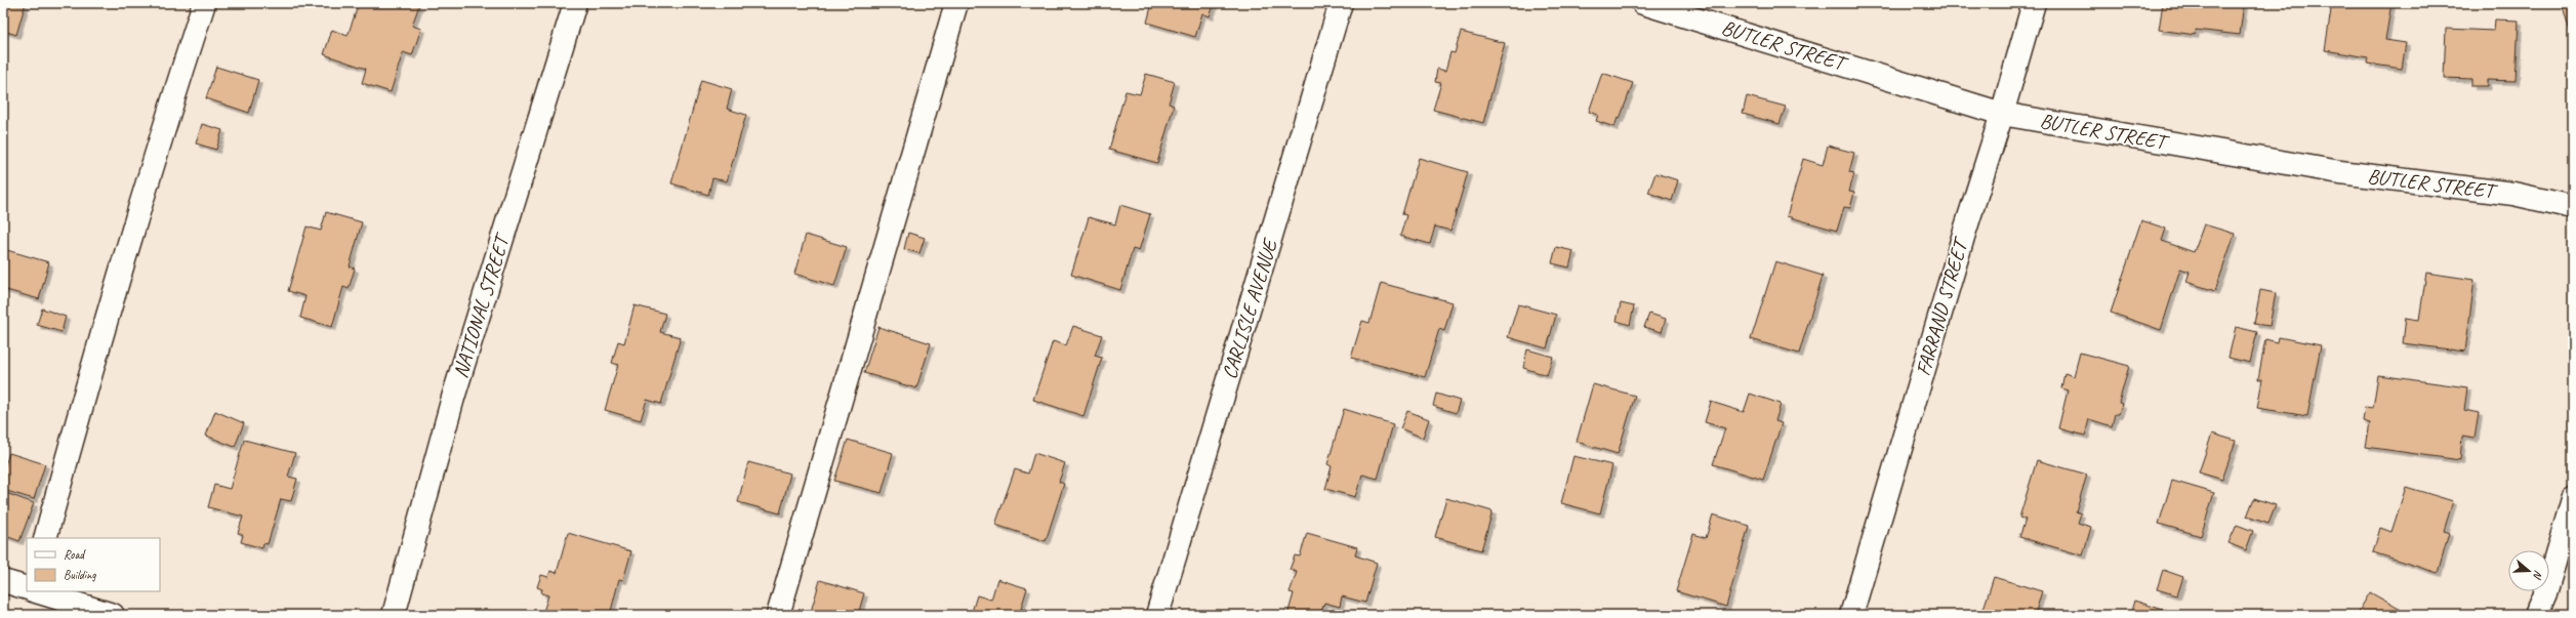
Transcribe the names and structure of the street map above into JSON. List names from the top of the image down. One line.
{"streets":{"street":["BUTLER STREET","NATIONAL STREET","FARRAND STREET","CARLISLE AVENUE"]},"crossings":[["BUTLER STREET","FARRAND STREET"]],"legend":["Road","Building"],"north":"right"}
